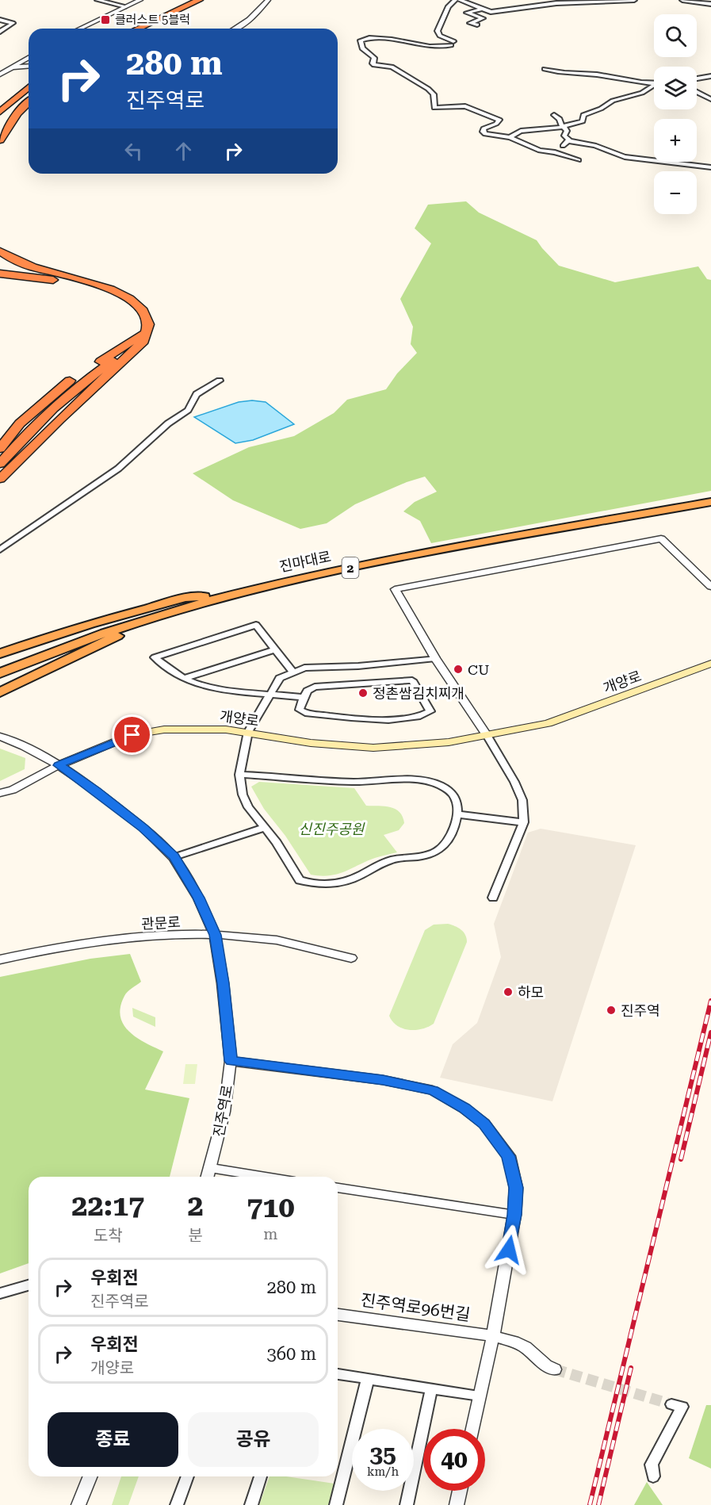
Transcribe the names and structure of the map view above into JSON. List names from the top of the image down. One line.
{"streets":{"highway":["진마대로","2"],"main road":["개양로"],"street":["관문로","진주역로","진주역로96번길"]},"crossings":[["개양로","진주역로"],["관문로","진주역로"]],"parks":["신진주공원"],"places":{"transit":["클러스트 5블럭"],"other":["CU","정촌쌈김치찌개","하모","진주역"]},"page":{"map_buttons":["+","−"],"turn":["280 m","진주역로"],"eta":["22:17","도착","2","분","710","m"],"list":[{"name":"우회전","note":"진주역로","value":"280 m"},{"name":"우회전","note":"개양로","value":"360 m"}],"buttons":["종료","공유"],"speed":"35 km/h","limit":"40"}}
